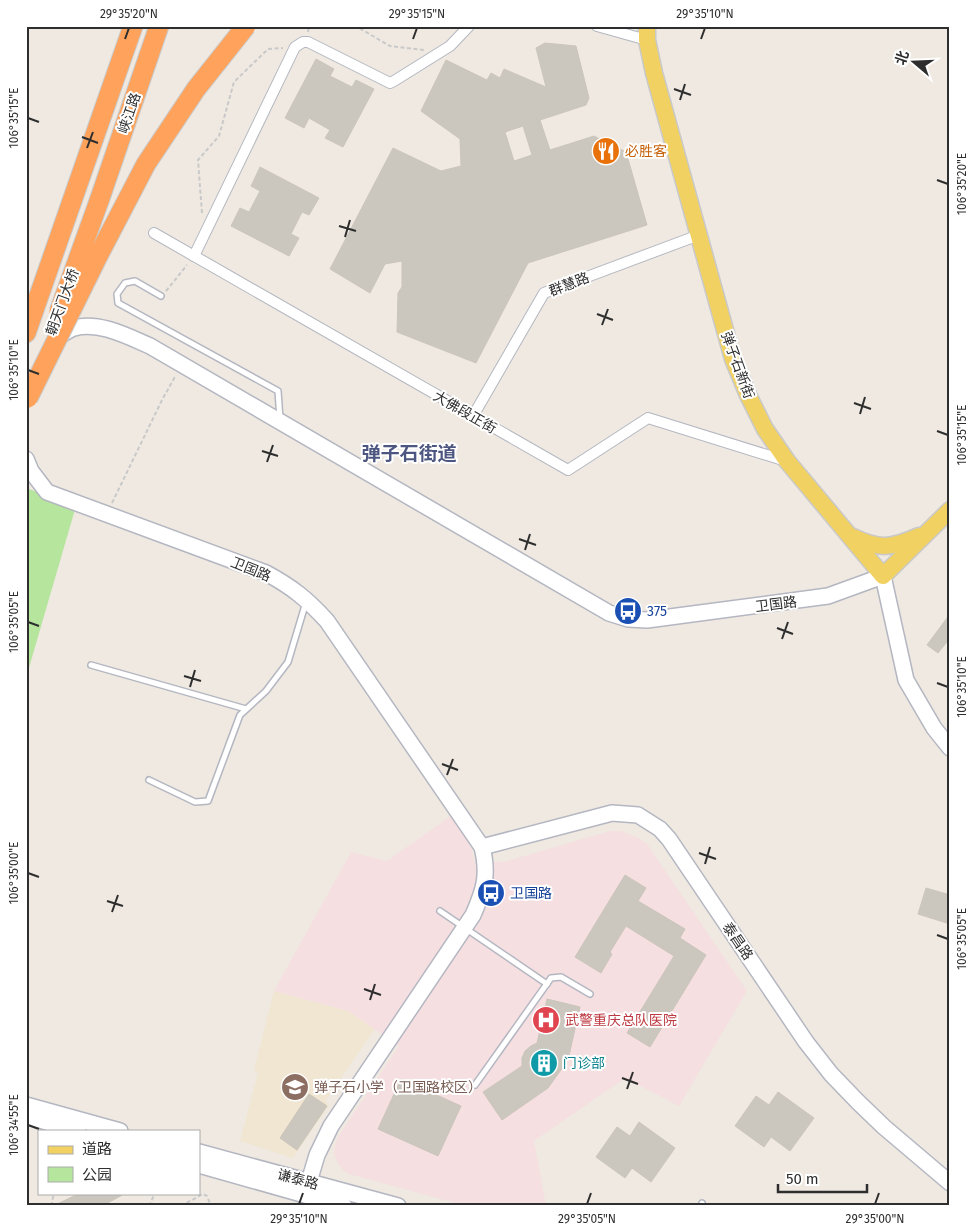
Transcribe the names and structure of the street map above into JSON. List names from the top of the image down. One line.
{"streets":{"highway":["峡江路","朝天门大桥"],"main road":["弹子石新街"],"street":["群慧路","大佛段正街","卫国路","泰昌路","谦泰路"]},"crossings":[["峡江路","朝天门大桥"],["群慧路","弹子石新街"],["群慧路","大佛段正街"],["朝天门大桥","卫国路"],["弹子石新街","大佛段正街"],["弹子石新街","卫国路"],["卫国路","泰昌路"],["卫国路","谦泰路"]],"districts":["弹子石街道"],"places":{"restaurant":["必胜客"],"bus stop":["375","卫国路"],"hospital":["武警重庆总队医院"],"building":["门诊部"],"school or university":["弹子石小学（卫国路校区）"]},"legend":["道路","公园"],"scale_bar":"50 m","north":"left","coordinates":["29°35'20\"N","29°35'15\"N","29°35'10\"N","106°35'15\"E","106°35'20\"E","106°35'10\"E","106°35'05\"E","106°35'00\"E","106°34'55\"E","29°35'05\"N","29°35'00\"N"]}
